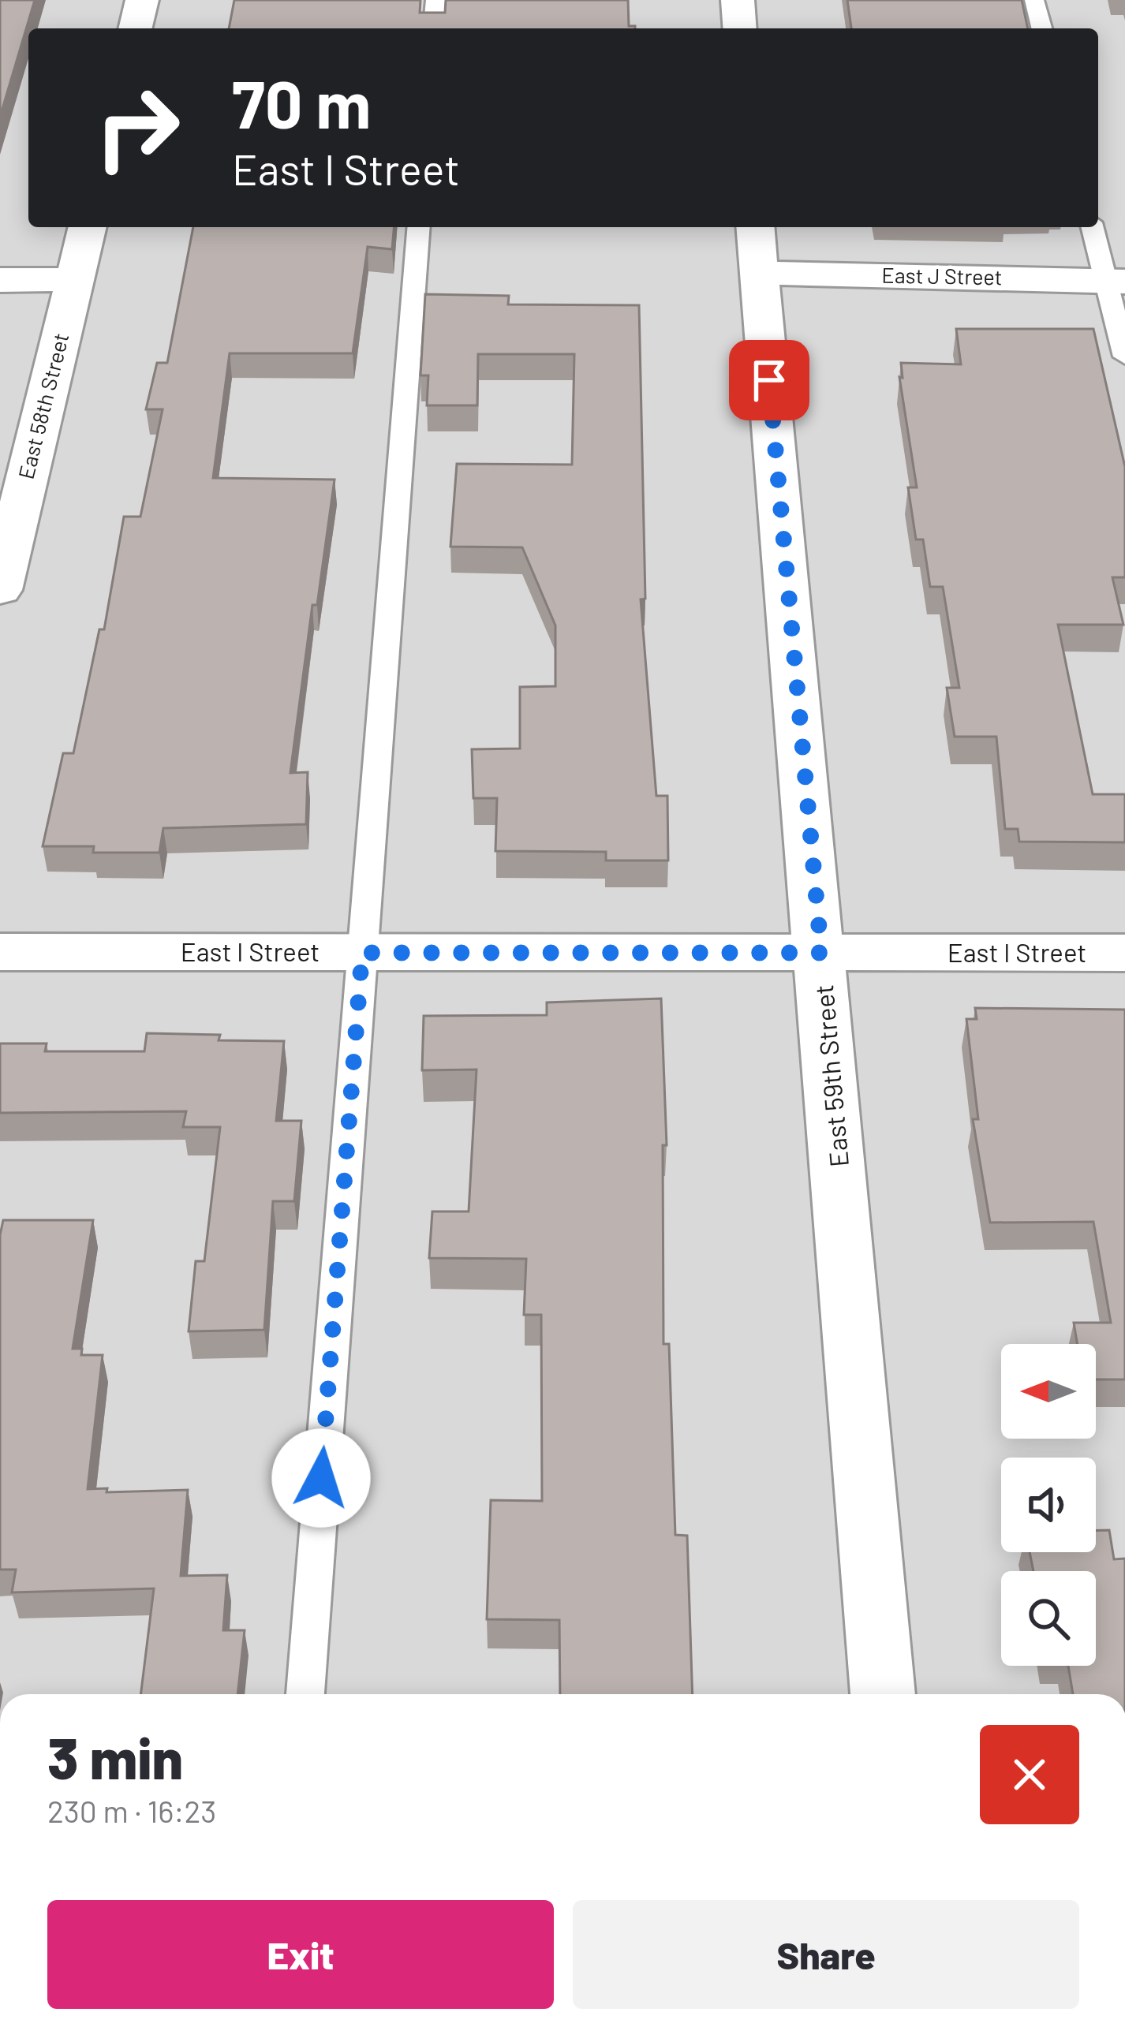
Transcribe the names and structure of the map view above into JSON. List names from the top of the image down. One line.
{"streets":{"street":["East J Street","East 58th Street","East I Street","East 59th Street"]},"crossings":[["East J Street","East 59th Street"],["East I Street","East 59th Street"]],"north":"left","page":{"turn":["70 m","East I Street"],"heading":["3 min","230 m · 16:23"],"buttons":["Exit","Share"]}}
